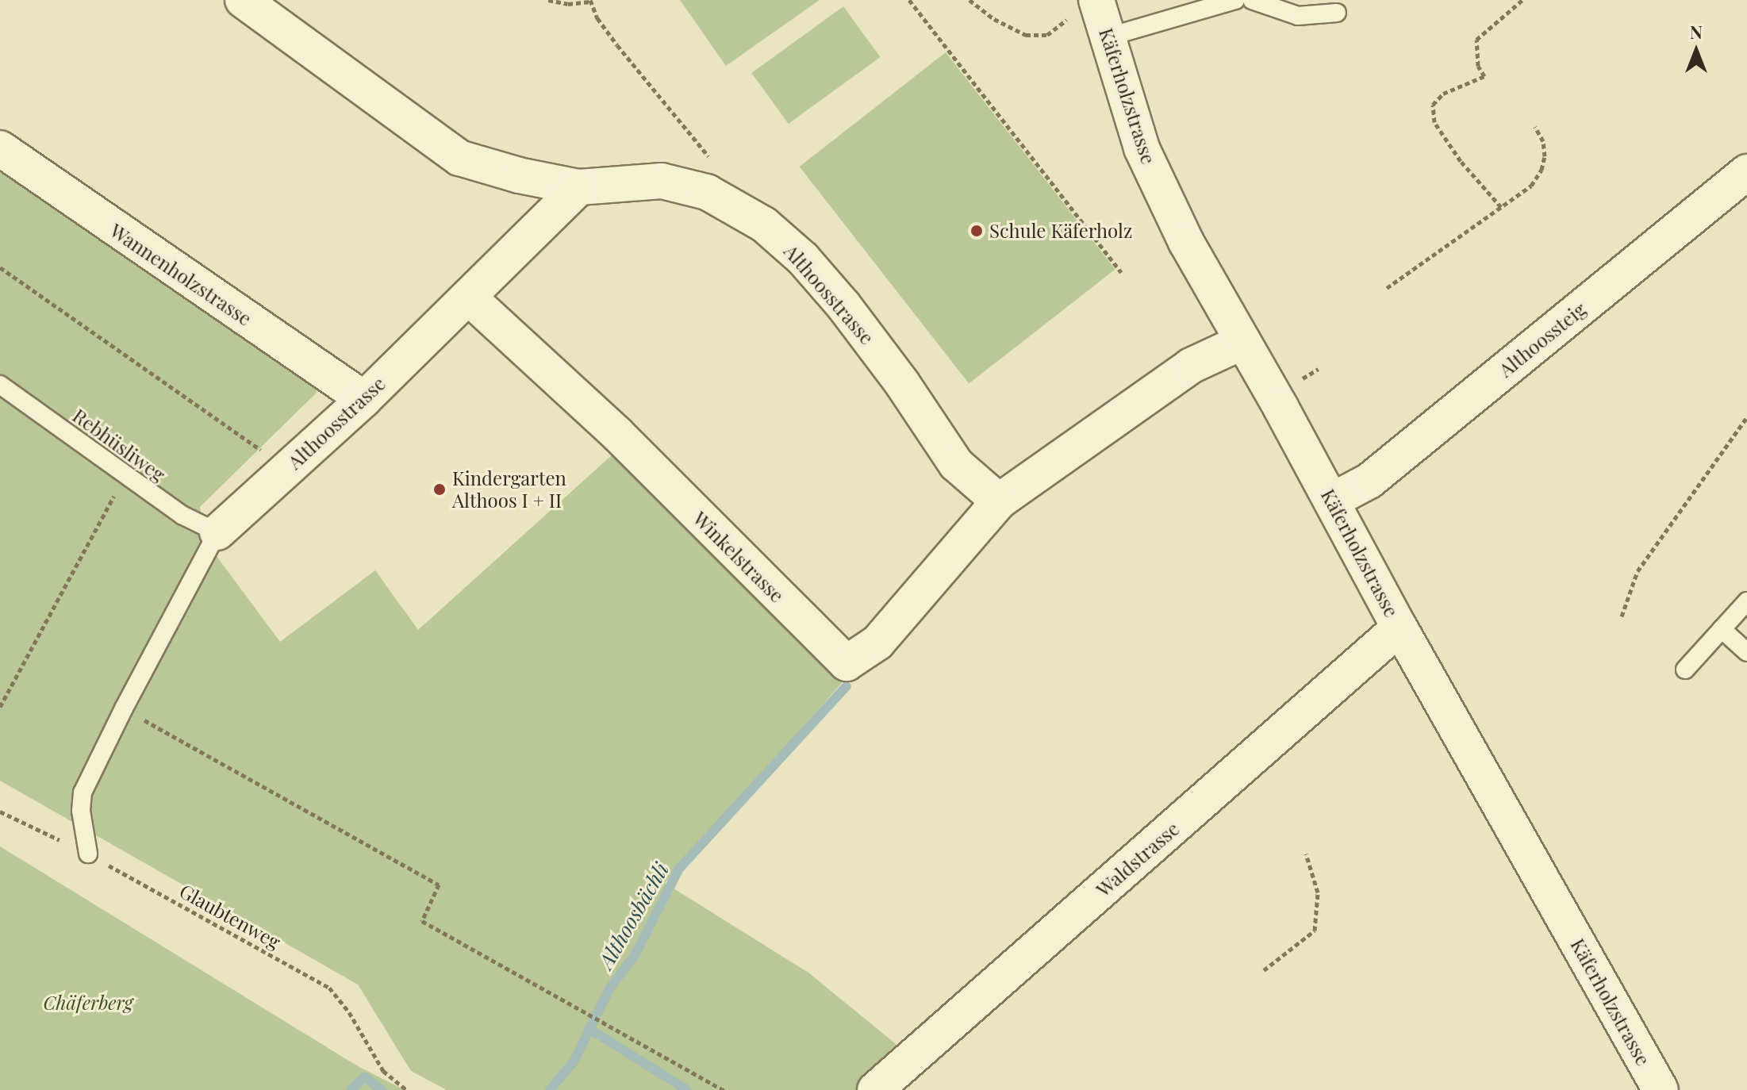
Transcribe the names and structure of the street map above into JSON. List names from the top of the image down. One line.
{"streets":{"street":["Käferholzstrasse","Wannenholzstrasse","Althoosstrasse","Althoossteig","Winkelstrasse","Waldstrasse"],"lane":["Rebhüsliweg"],"path":["Glaubtenweg"]},"crossings":[["Käferholzstrasse","Althoossteig"],["Käferholzstrasse","Waldstrasse"],["Wannenholzstrasse","Althoosstrasse"],["Althoosstrasse","Rebhüsliweg"],["Althoosstrasse","Winkelstrasse"]],"water":["Althoosbächli"],"parks":["Chäferberg"],"places":["Schule Käferholz","Kindergarten Althoos I + II"],"north":"top"}
